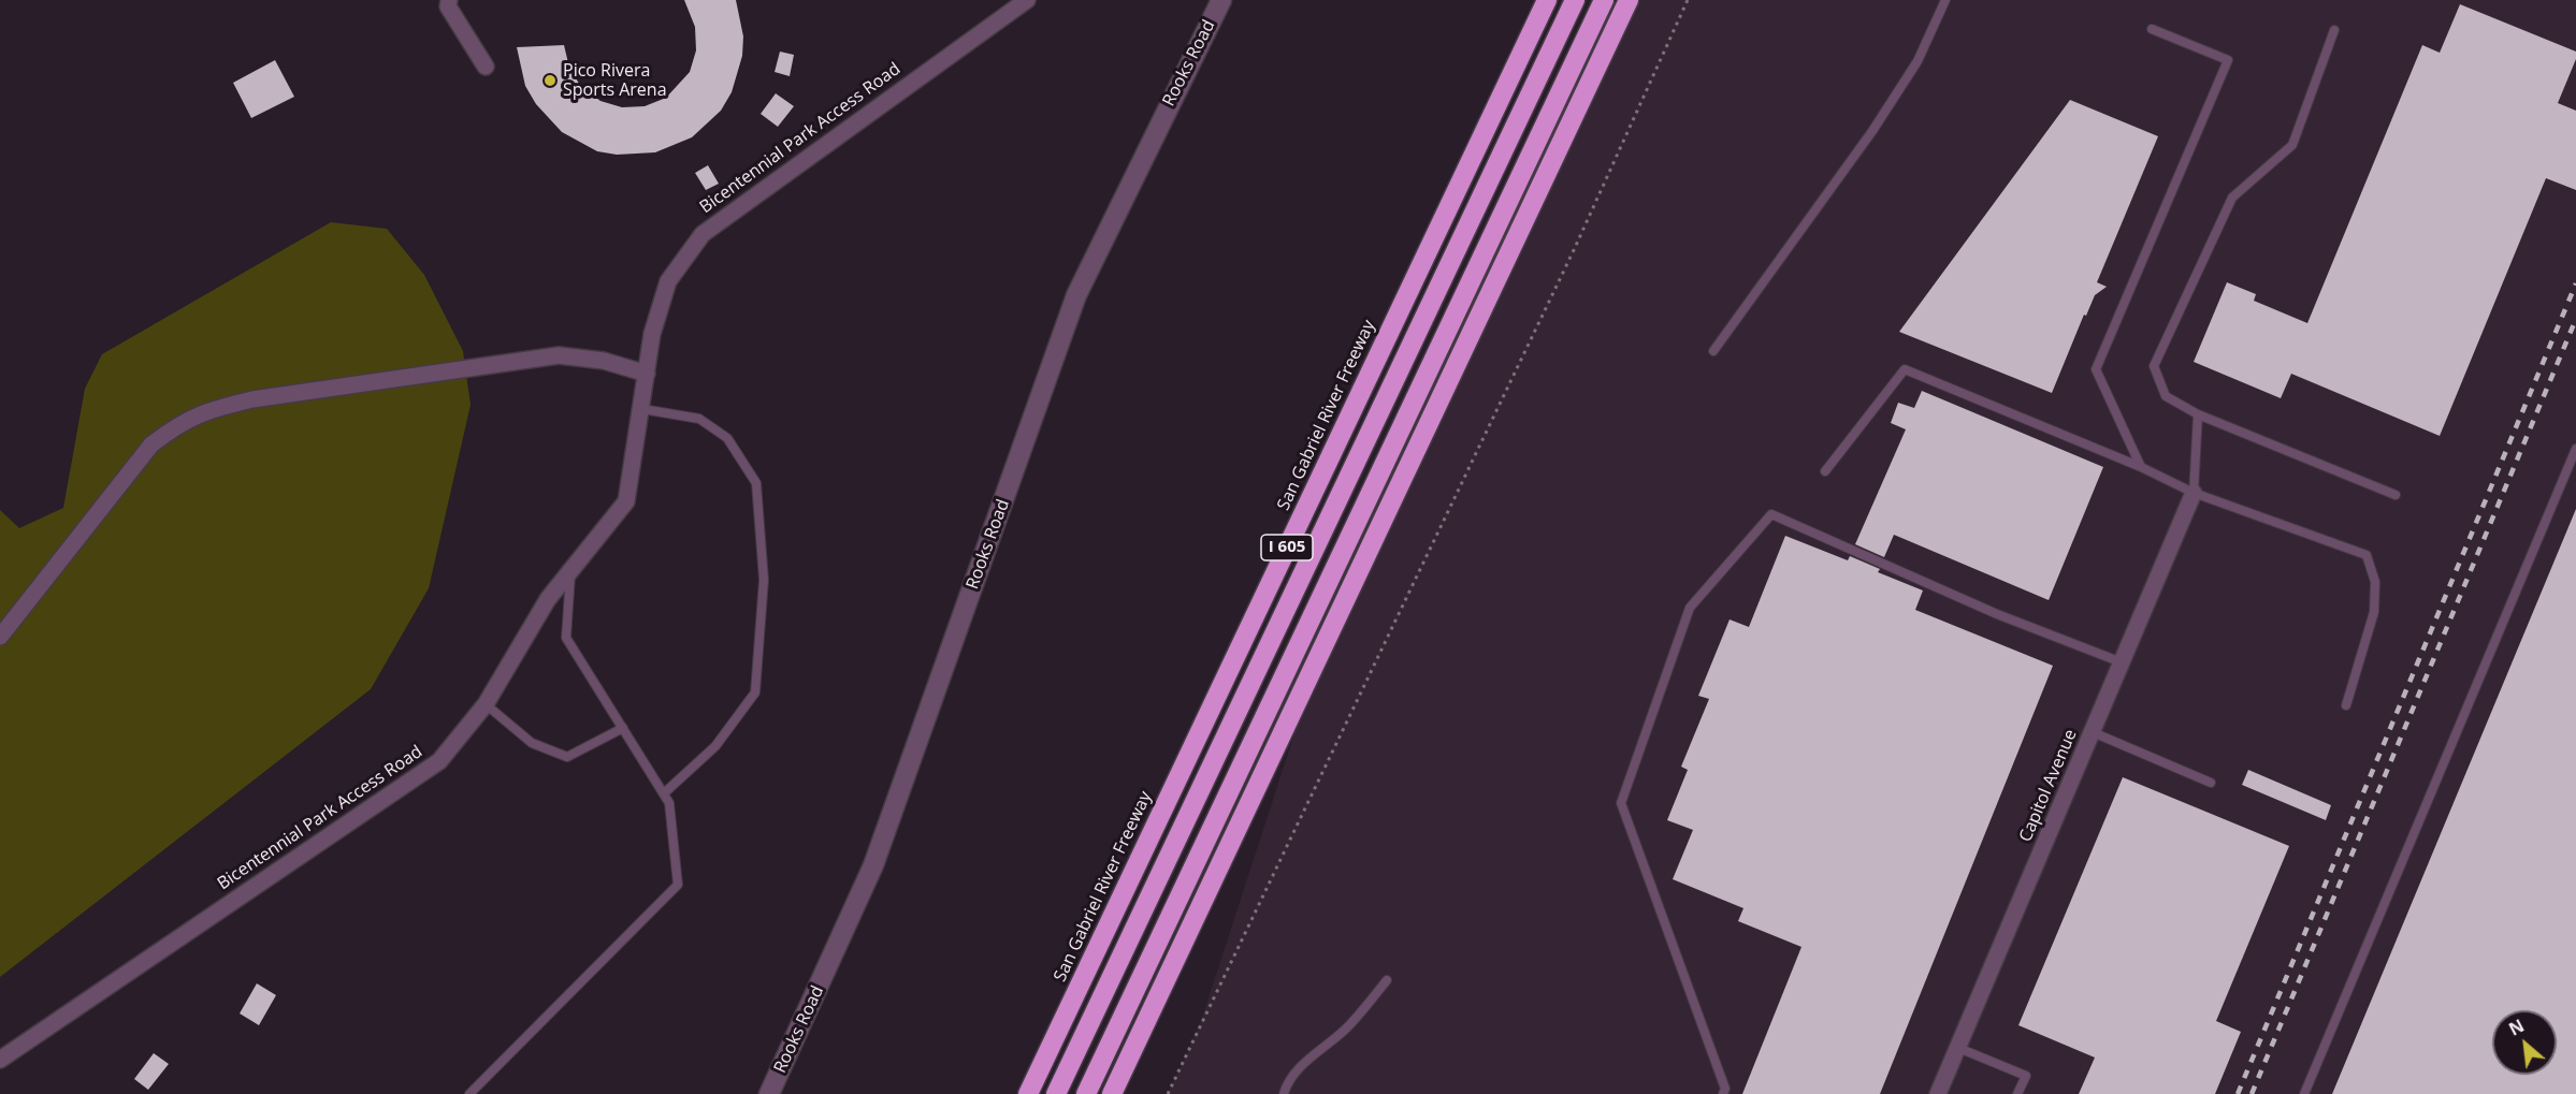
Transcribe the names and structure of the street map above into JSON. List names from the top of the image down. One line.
{"streets":{"highway":["San Gabriel River Freeway","I 605"],"street":["Rooks Road","Bicentennial Park Access Road","Capitol Avenue"]},"places":["Pico Rivera Sports Arena"],"north":"top left"}
